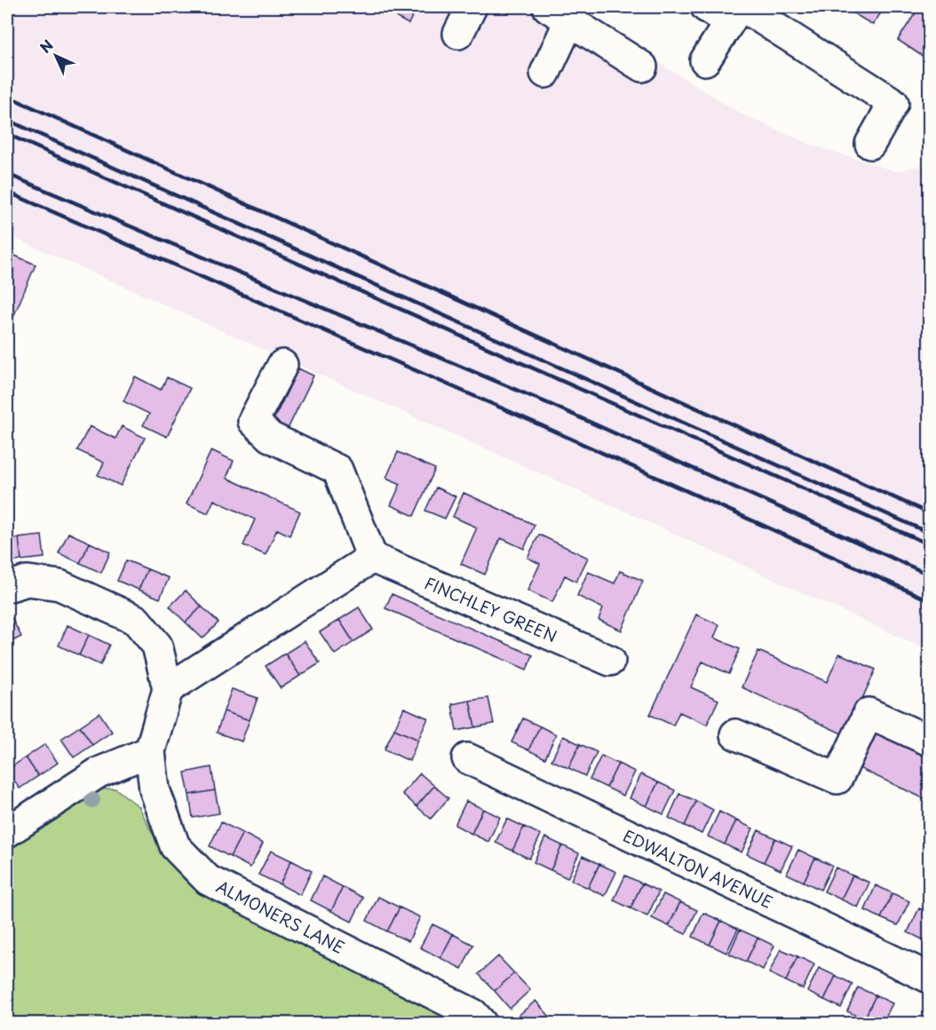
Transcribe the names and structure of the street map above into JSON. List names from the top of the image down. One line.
{"streets":{"street":["FINCHLEY GREEN","EDWALTON AVENUE","ALMONERS LANE"]},"north":"top left"}
